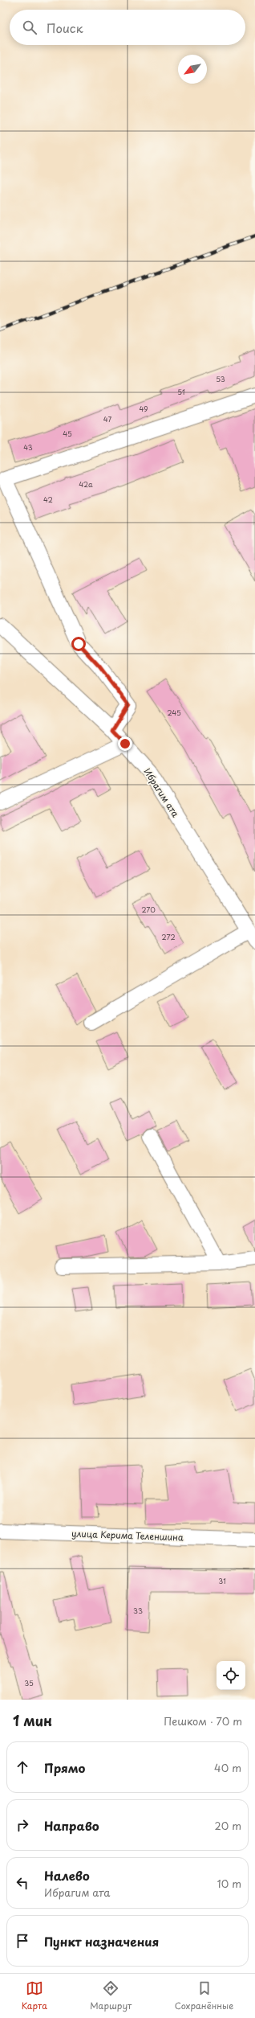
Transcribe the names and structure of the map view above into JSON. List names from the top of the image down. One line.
{"streets":{"street":["Ибрагим ата","улица Керима Теленшина"]},"house_numbers":["53","51","49","47","45","43","42а","42","245","270","272","31","33","35"],"north":"bottom left","page":{"search":"Поиск","heading":["1 мин","Пешком · 70 m"],"list":[["Прямо","40 m"],["Направо","20 m"],["Налево","Ибрагим ата","10 m"],"Пункт назначения"],"nav":["Карта","Маршрут","Сохранённые"]}}
